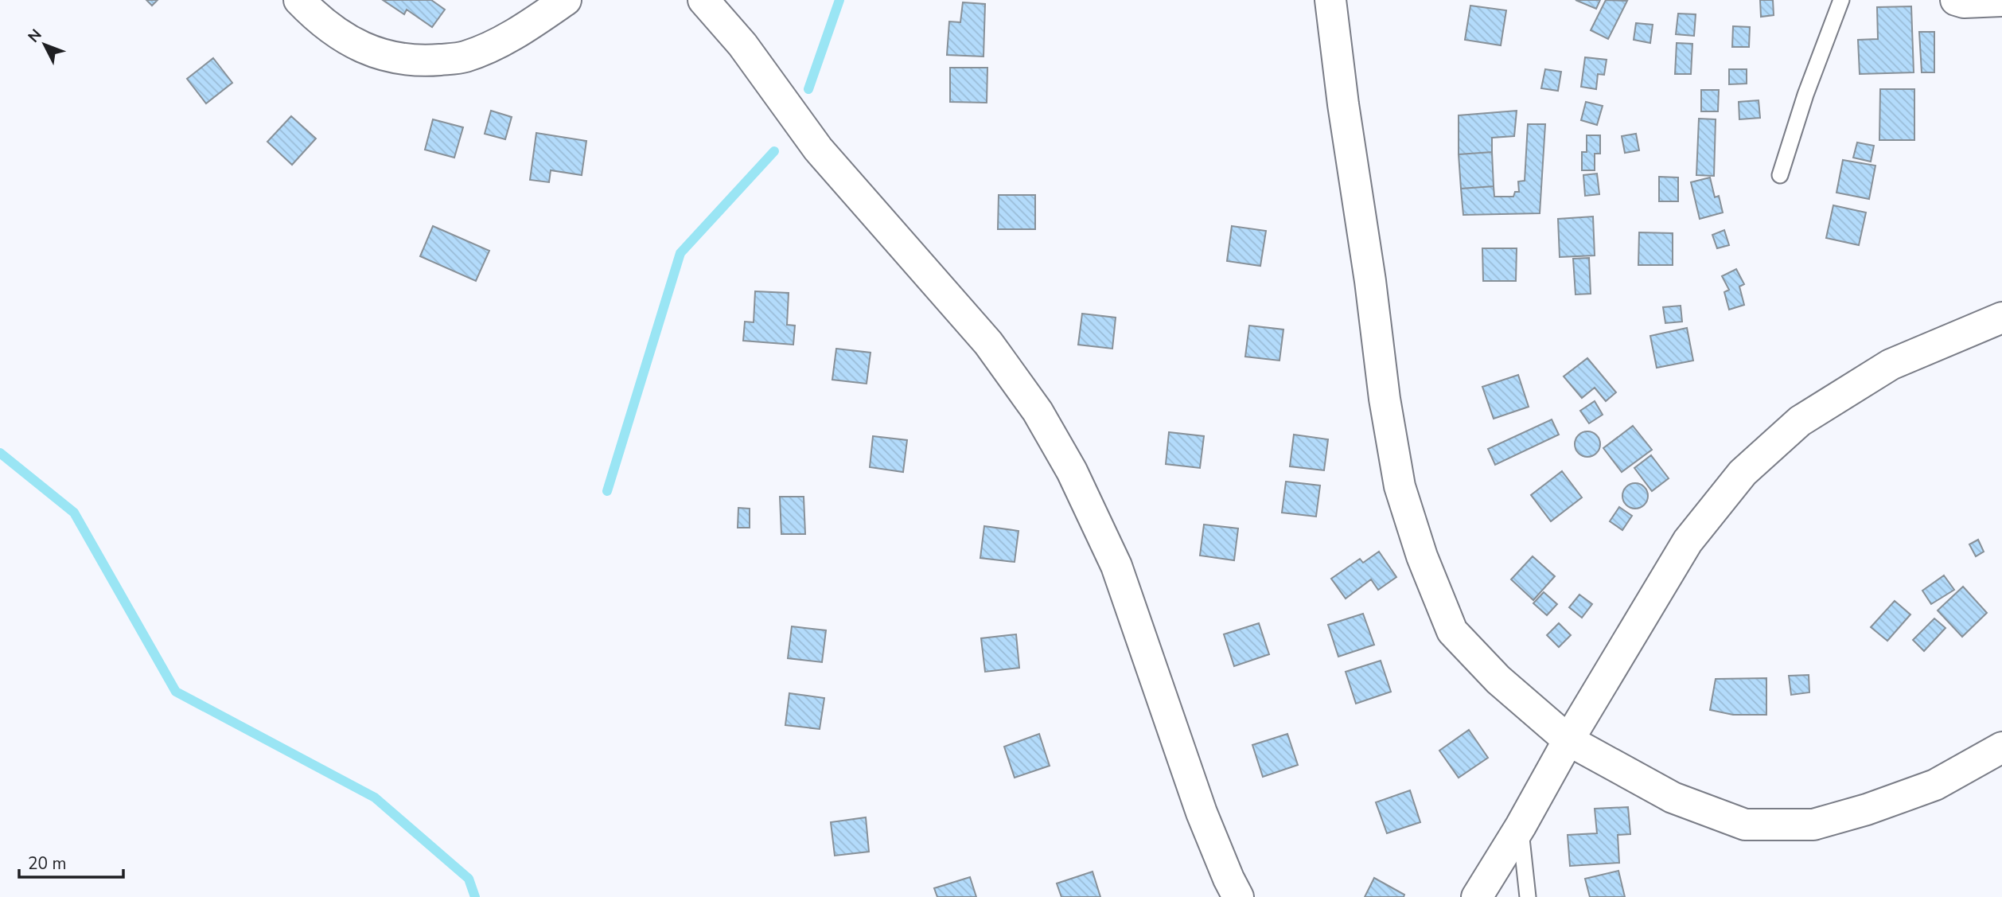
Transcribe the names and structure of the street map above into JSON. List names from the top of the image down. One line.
{"scale_bar":"20 m","north":"top left"}
